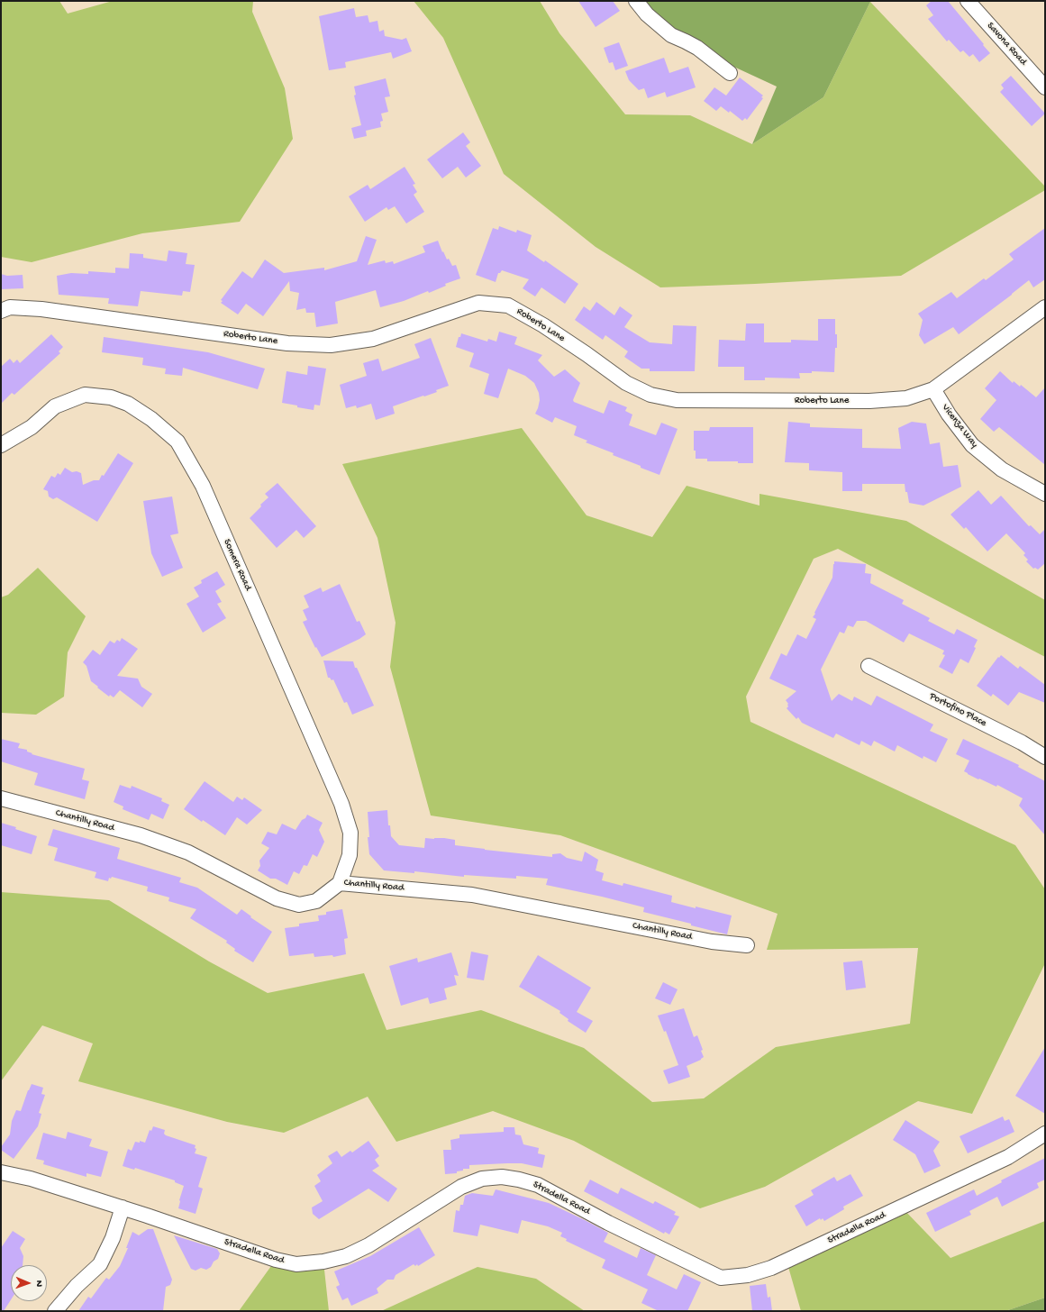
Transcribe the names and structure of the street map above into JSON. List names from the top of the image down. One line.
{"streets":{"street":["Savona Road","Roberto Lane","Vicenza Way","Somera Road","Portofino Place","Chantilly Road","Stradella Road"]},"crossings":[["Roberto Lane","Vicenza Way"],["Somera Road","Chantilly Road"]],"north":"right"}
